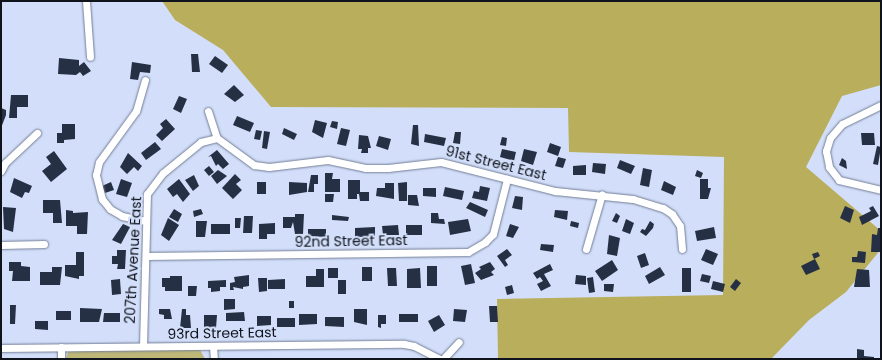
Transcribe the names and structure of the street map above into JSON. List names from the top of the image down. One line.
{"streets":{"street":["91st Street East","92nd Street East","207th Avenue East","93rd Street East"]},"crossings":[["91st Street East","92nd Street East"],["91st Street East","207th Avenue East"],["92nd Street East","207th Avenue East"],["207th Avenue East","93rd Street East"]]}
